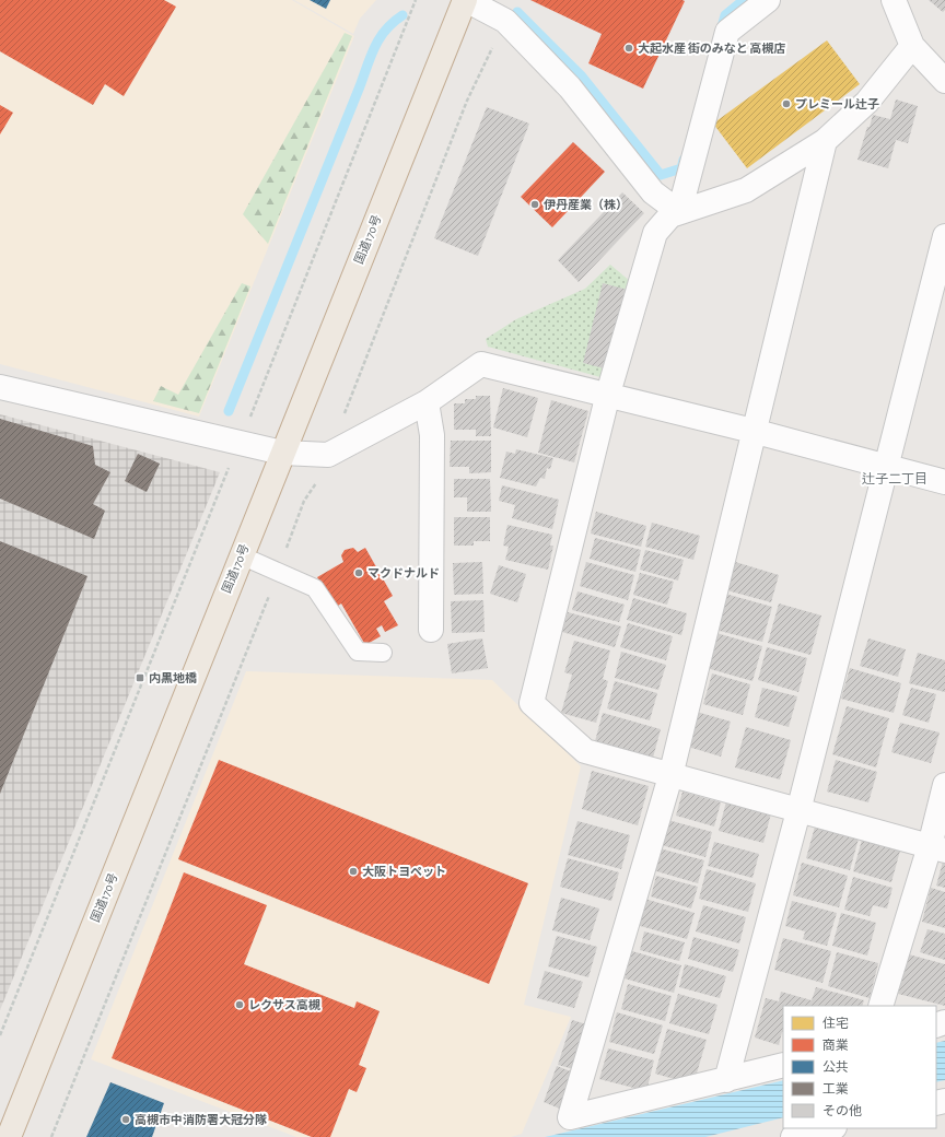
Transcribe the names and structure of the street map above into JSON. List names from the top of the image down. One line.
{"streets":{"highway":["国道170号"]},"districts":["辻子二丁目"],"places":{"other":["大起水産 街のみなと 高槻店","プレミール辻子","伊丹産業（株）","マクドナルド","大阪トヨペット","レクサス高槻","高槻市中消防署大冠分隊"],"transit":["内黒地橋"]},"legend":["住宅","商業","公共","工業","その他"]}
